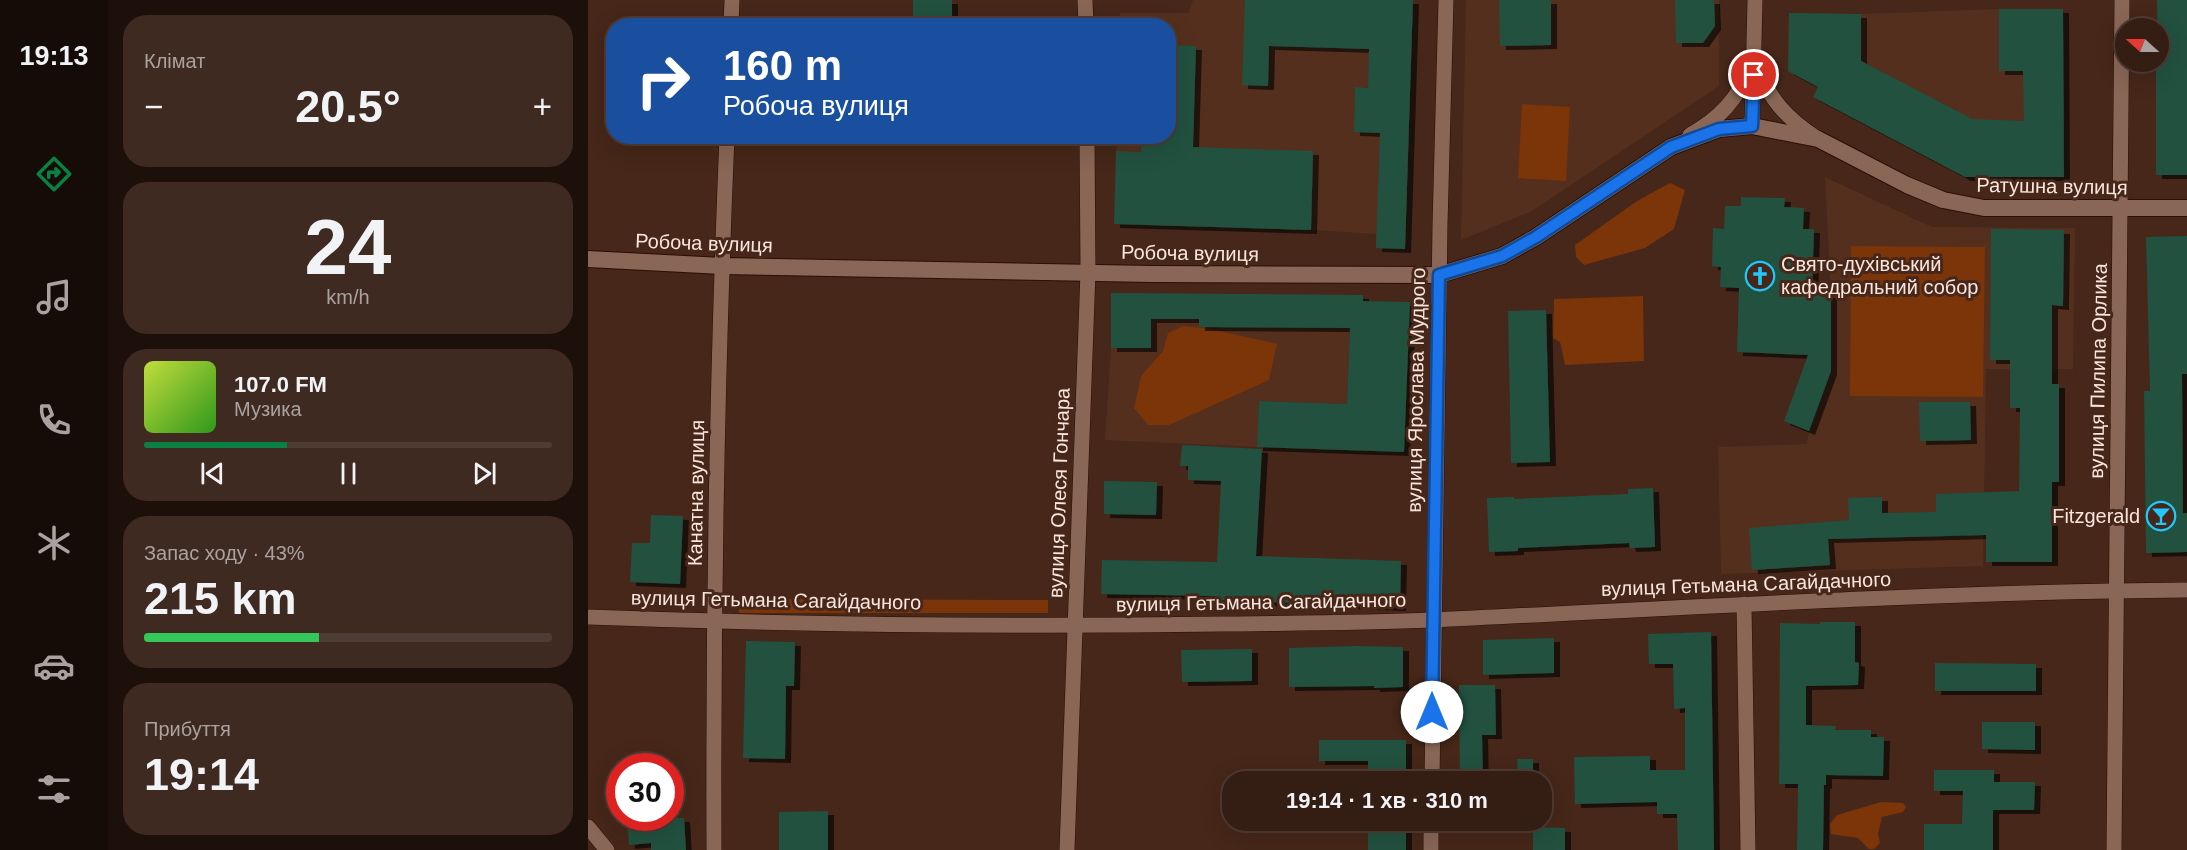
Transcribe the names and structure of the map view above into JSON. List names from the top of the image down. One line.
{"streets":{"street":["Ратушна вулиця","Робоча вулиця","вулиця Пилипа Орлика","вулиця Ярослава Мудрого","Канатна вулиця","вулиця Олеся Гончара","вулиця Гетьмана Сагайдачного"]},"crossings":[["Ратушна вулиця","Робоча вулиця"],["Ратушна вулиця","вулиця Пилипа Орлика"],["Робоча вулиця","вулиця Ярослава Мудрого"],["Робоча вулиця","Канатна вулиця"],["Робоча вулиця","вулиця Олеся Гончара"],["вулиця Пилипа Орлика","вулиця Гетьмана Сагайдачного"],["вулиця Ярослава Мудрого","вулиця Гетьмана Сагайдачного"],["Канатна вулиця","вулиця Гетьмана Сагайдачного"],["вулиця Олеся Гончара","вулиця Гетьмана Сагайдачного"]],"places":{"church":["Свято-духівський кафедральний собор"],"bar":["Fitzgerald"]},"north":"left","page":{"tabs":"19:13","tile":["Клімат",["24","km/h"],["Запас ходу · 43%","215 km"],["Прибуття","19:14"]],"turn":["160 m","Робоча вулиця"],"heat":["−","20.5°","+"],"song":["107.0 FM","Музика"],"limit":"30","trip":"19:14 · 1 хв · 310 m"}}
